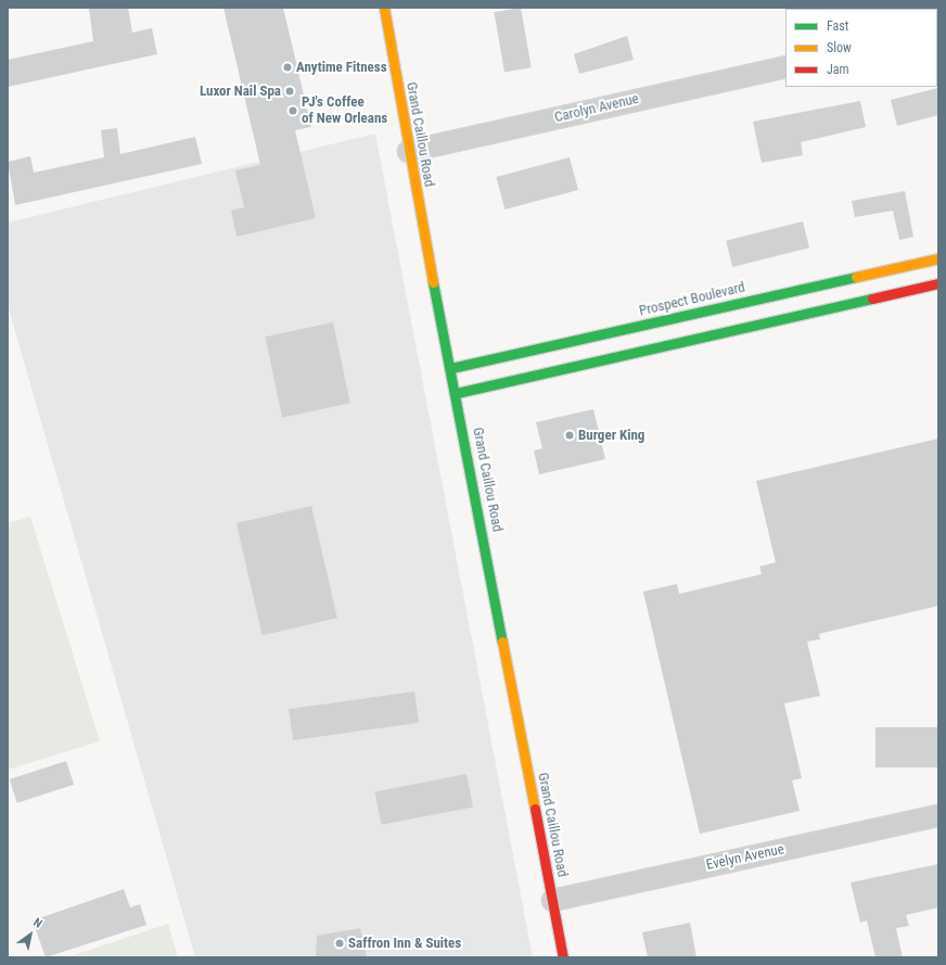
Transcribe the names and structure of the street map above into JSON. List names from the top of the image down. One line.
{"streets":{"main road":["Grand Caillou Road","Prospect Boulevard"],"street":["Carolyn Avenue","Evelyn Avenue"]},"crossings":[["Carolyn Avenue","Grand Caillou Road"],["Grand Caillou Road","Prospect Boulevard"],["Grand Caillou Road","Evelyn Avenue"]],"places":["Anytime Fitness","Luxor Nail Spa","PJ's Coffee of New Orleans","Burger King","Saffron Inn & Suites"],"legend":["Fast","Slow","Jam"],"north":"top right"}
